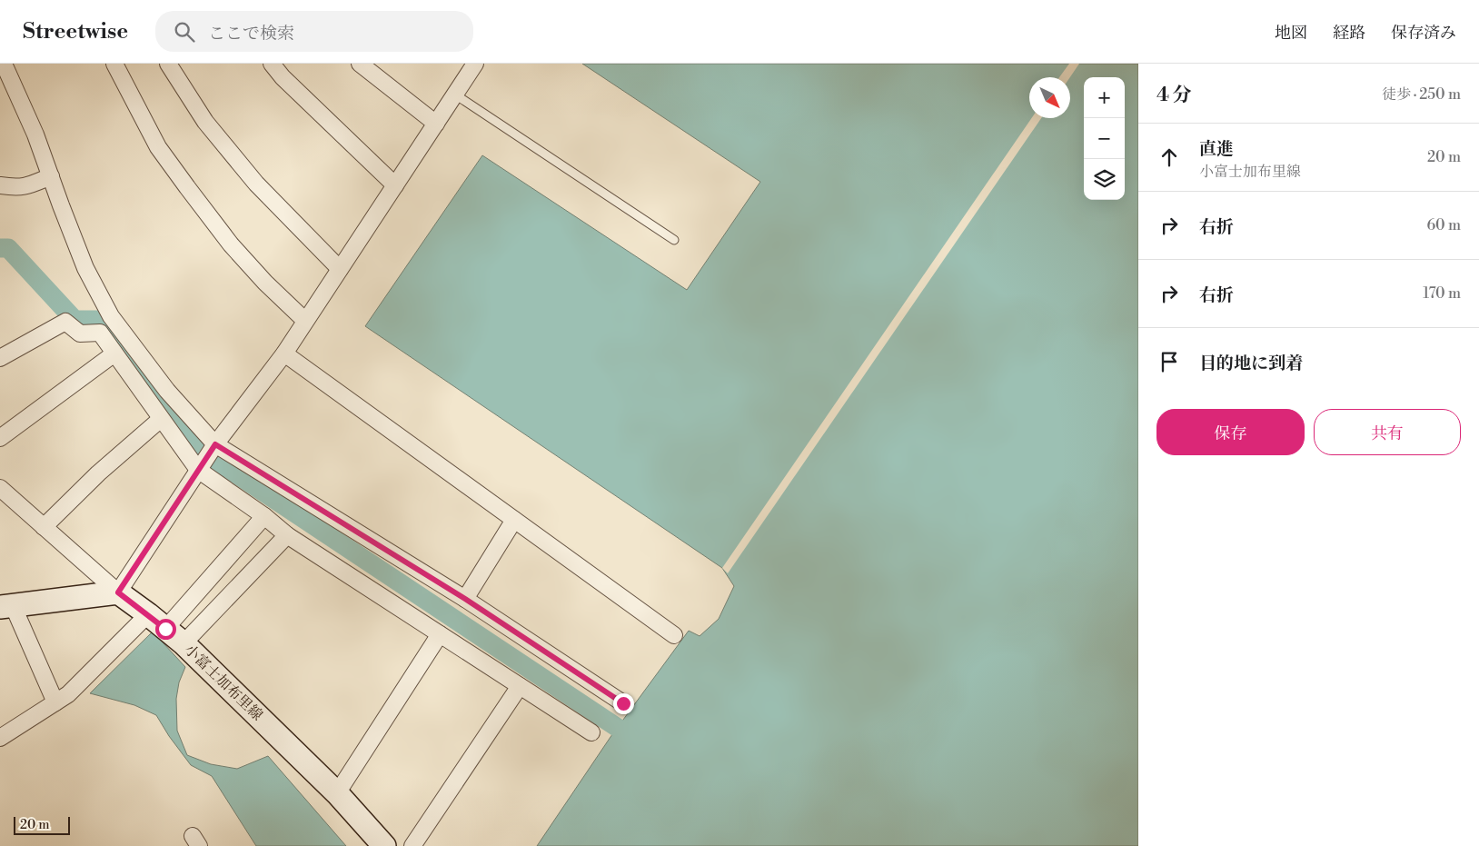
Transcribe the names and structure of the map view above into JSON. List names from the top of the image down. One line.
{"streets":{"main road":["小富士加布里線"]},"scale_bar":"20 m","north":"bottom right","page":{"header":"Streetwise","search":"ここで検索","nav":["地図","経路","保存済み"],"heading":["4 分","徒歩 · 250 m"],"map_buttons":["+","−"],"list":[["直進","小富士加布里線","20 m"],["右折","60 m"],["右折","170 m"],"目的地に到着"],"buttons":["保存","共有"],"scale":"20 m"}}
